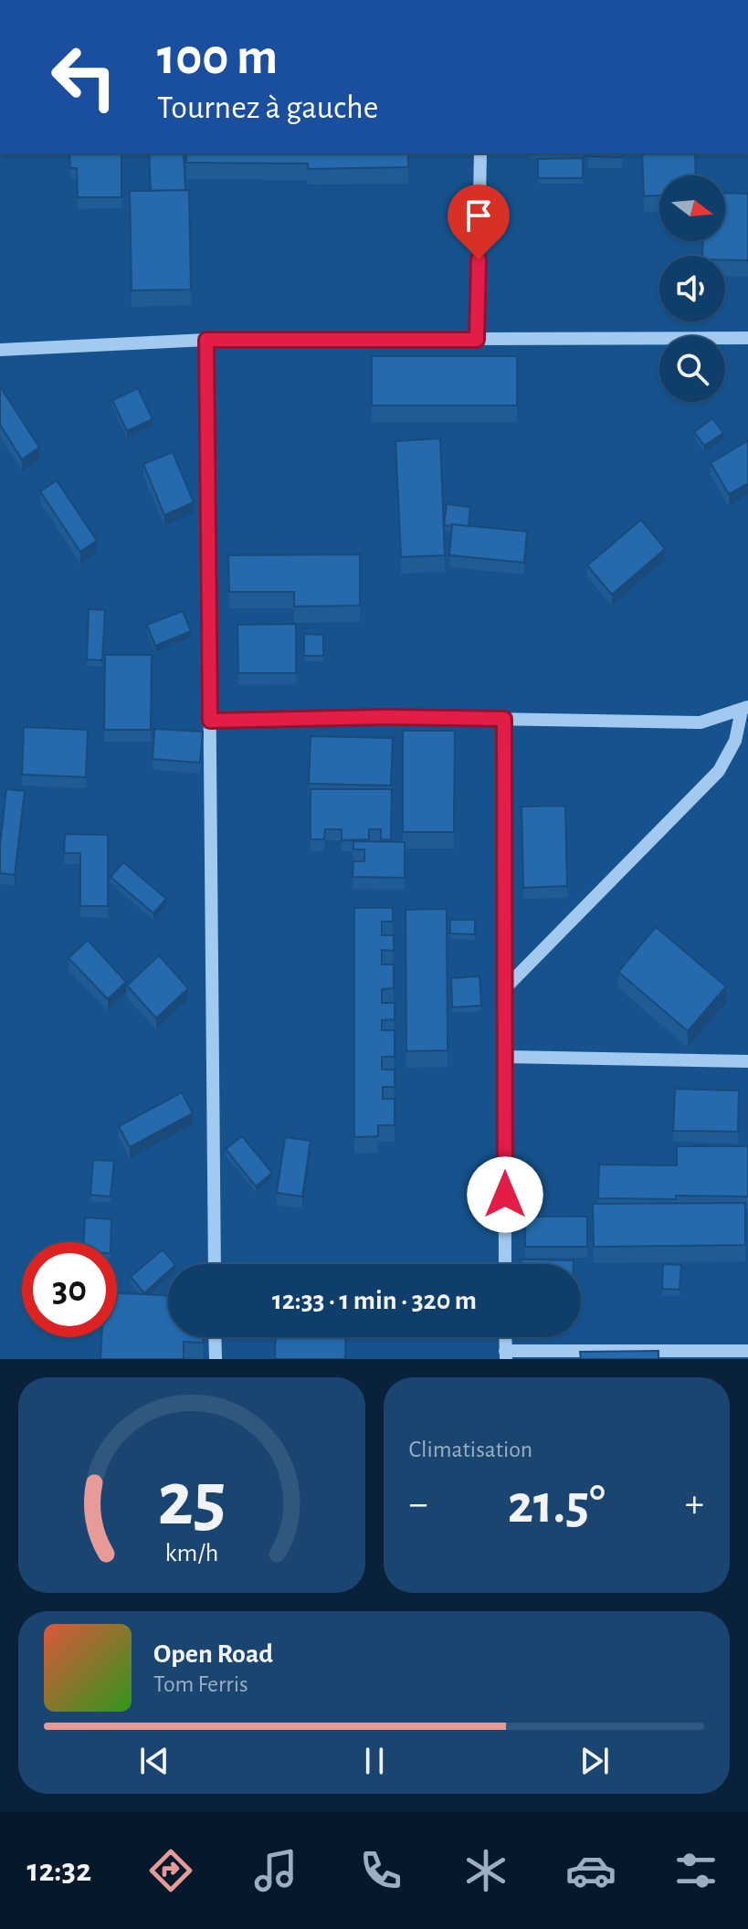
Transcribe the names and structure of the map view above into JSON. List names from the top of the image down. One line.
{"north":"right","page":{"turn":["100 m","Tournez à gauche"],"limit":"30","trip":"12:33 · 1 min · 320 m","tile":"Climatisation","heat":["−","21.5°","+"],"song":["Open Road","Tom Ferris"],"tabs":"12:32","gauge":["25","km/h"]}}
